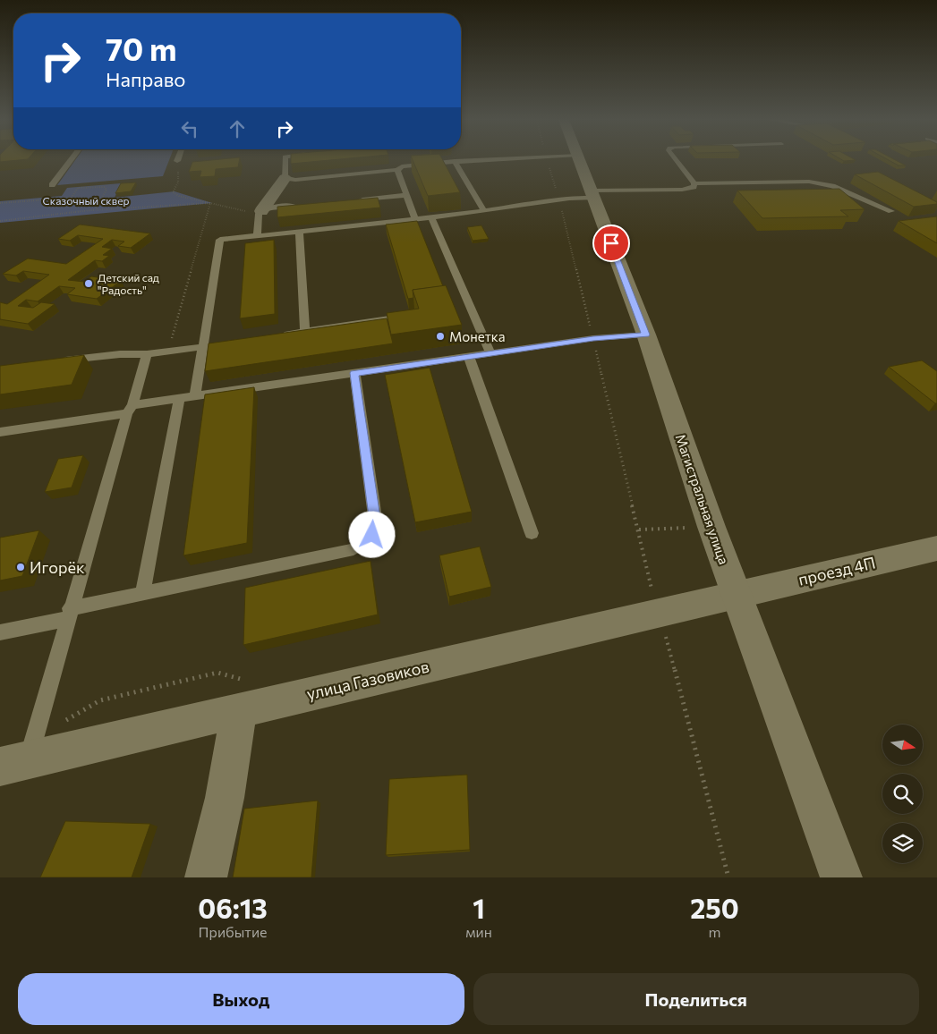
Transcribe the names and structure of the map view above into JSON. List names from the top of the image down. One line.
{"streets":{"main road":["Магистральная улица","проезд 4П","улица Газовиков"]},"crossings":[["Магистральная улица","проезд 4П"],["Магистральная улица","улица Газовиков"],["проезд 4П","улица Газовиков"]],"parks":["Сказочный сквер"],"places":["Детский сад \"Радость\"","Монетка","Игорёк"],"north":"right","page":{"turn":["70 m","Направо"],"eta":["06:13","Прибытие","1","мин","250","m"],"buttons":["Выход","Поделиться"]}}
